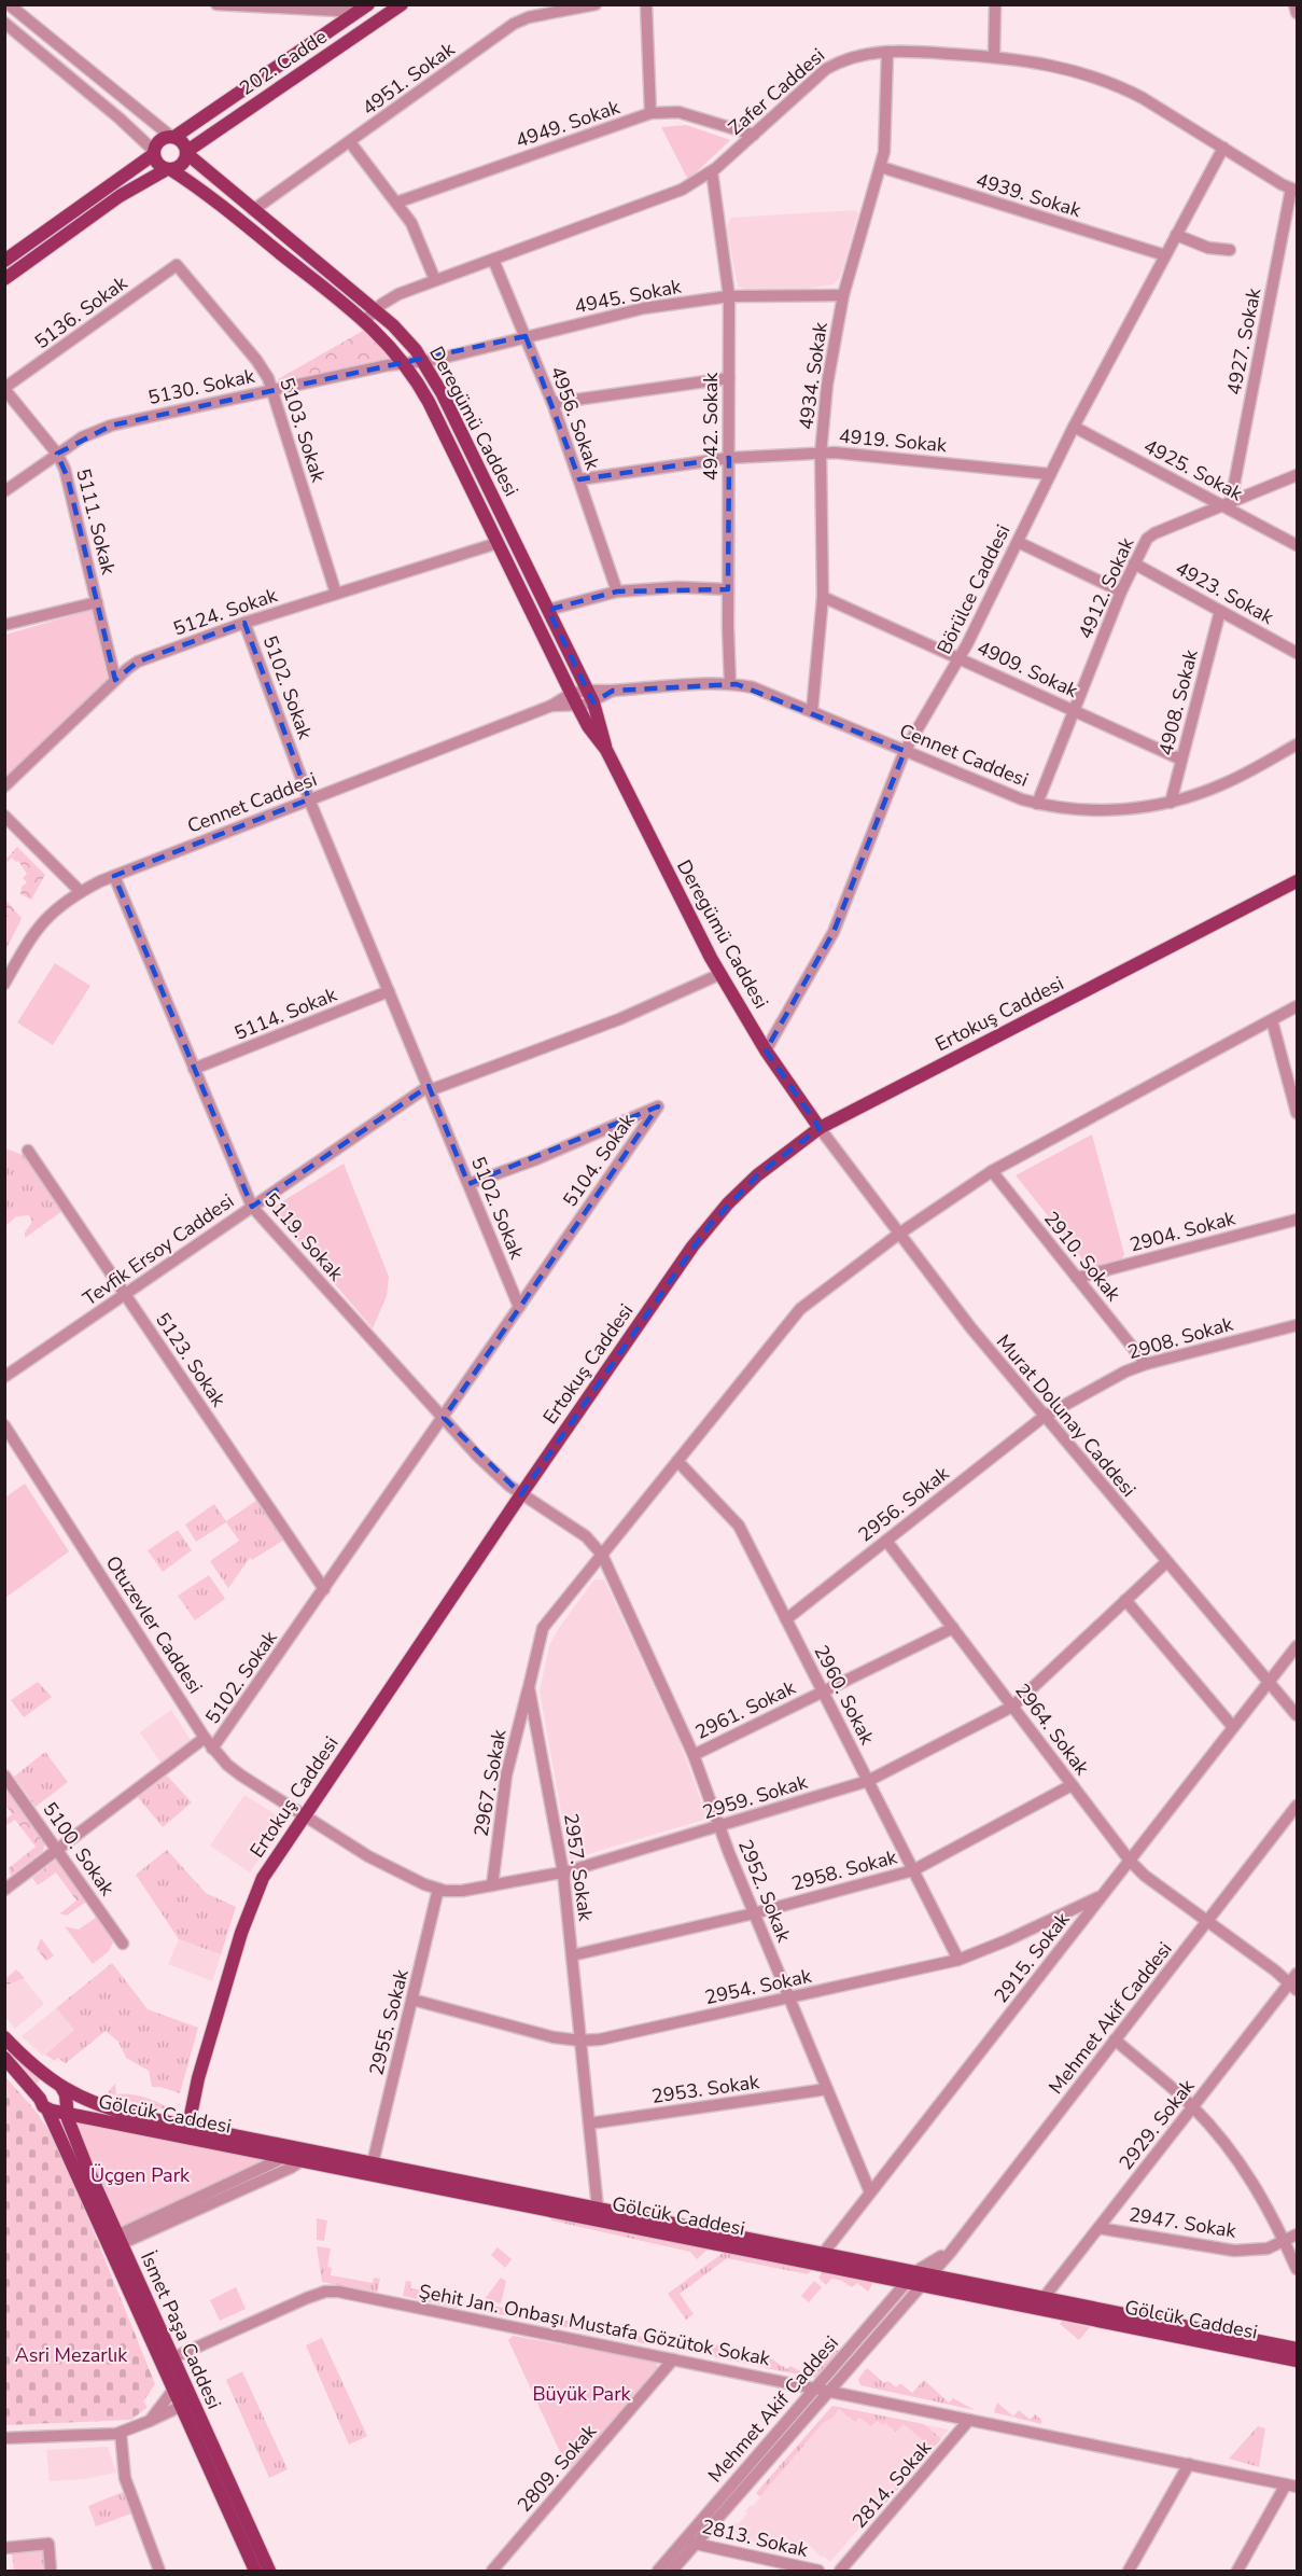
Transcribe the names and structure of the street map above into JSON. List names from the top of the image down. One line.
{"streets":{"main road":["202. Cadde","Deregümü Caddesi","Ertokuş Caddesi","Gölcük Caddesi","İsmet Paşa Caddesi"],"street":["4951. Sokak","Zafer Caddesi","4949. Sokak","4939. Sokak","4945. Sokak","5136. Sokak","4927. Sokak","4934. Sokak","5130. Sokak","4956. Sokak","4942. Sokak","5103. Sokak","4919. Sokak","4925. Sokak","5111. Sokak","4912. Sokak","Börülce Caddesi","4923. Sokak","5124. Sokak","4909. Sokak","5102. Sokak","4908. Sokak","Cennet Caddesi","5114. Sokak","5104. Sokak","2904. Sokak","5119. Sokak","Tevfik Ersoy Caddesi","2910. Sokak","2908. Sokak","5123. Sokak","Murat Dolunay Caddesi","2956. Sokak","Otuzevler Caddesi","2960. Sokak","2961. Sokak","2964. Sokak","2967. Sokak","2959. Sokak","5100. Sokak","2957. Sokak","2958. Sokak","2952. Sokak","2915. Sokak","2954. Sokak","Mehmet Akif Caddesi","2955. Sokak","2953. Sokak","2929. Sokak","2947. Sokak","Şehit Jan. Onbaşı Mustafa Gözütok Sokak","2809. Sokak","2814. Sokak","2813. Sokak"]},"crossings":[["202. Cadde","Deregümü Caddesi"],["4951. Sokak","Deregümü Caddesi"],["Zafer Caddesi","4949. Sokak"],["Zafer Caddesi","4927. Sokak"],["Zafer Caddesi","4934. Sokak"],["Zafer Caddesi","4956. Sokak"],["Zafer Caddesi","Deregümü Caddesi"],["Zafer Caddesi","4942. Sokak"],["Zafer Caddesi","Börülce Caddesi"],["4939. Sokak","4934. Sokak"],["4939. Sokak","Börülce Caddesi"],["4945. Sokak","4934. Sokak"],["4945. Sokak","5130. Sokak"],["4945. Sokak","4956. Sokak"],["4945. Sokak","Deregümü Caddesi"],["4945. Sokak","4942. Sokak"],["5136. Sokak","5103. Sokak"],["5136. Sokak","5111. Sokak"],["4927. Sokak","4925. Sokak"],["4927. Sokak","4912. Sokak"],["4934. Sokak","4919. Sokak"],["4934. Sokak","4909. Sokak"],["4934. Sokak","Cennet Caddesi"],["5130. Sokak","Deregümü Caddesi"],["5130. Sokak","5103. Sokak"],["5130. Sokak","5111. Sokak"],["4956. Sokak","4919. Sokak"],["Deregümü Caddesi","Börülce Caddesi"],["Deregümü Caddesi","5124. Sokak"],["Deregümü Caddesi","Cennet Caddesi"],["Deregümü Caddesi","Ertokuş Caddesi"],["Deregümü Caddesi","Tevfik Ersoy Caddesi"],["Deregümü Caddesi","Murat Dolunay Caddesi"],["4942. Sokak","4919. Sokak"],["4942. Sokak","Cennet Caddesi"],["5103. Sokak","5124. Sokak"],["4919. Sokak","Börülce Caddesi"],["4925. Sokak","4912. Sokak"],["4925. Sokak","Börülce Caddesi"],["5111. Sokak","5124. Sokak"],["4912. Sokak","4923. Sokak"],["4912. Sokak","4909. Sokak"],["4912. Sokak","Cennet Caddesi"],["Börülce Caddesi","4909. Sokak"],["Börülce Caddesi","Cennet Caddesi"],["4923. Sokak","4908. Sokak"],["5124. Sokak","5102. Sokak"],["4909. Sokak","4908. Sokak"],["5102. Sokak","Cennet Caddesi"],["5102. Sokak","5114. Sokak"],["5102. Sokak","5104. Sokak"],["5102. Sokak","5119. Sokak"],["5102. Sokak","Tevfik Ersoy Caddesi"],["5102. Sokak","5123. Sokak"],["5102. Sokak","Otuzevler Caddesi"],["5102. Sokak","5100. Sokak"],["4908. Sokak","Cennet Caddesi"],["Cennet Caddesi","5119. Sokak"],["5114. Sokak","5119. Sokak"],["Ertokuş Caddesi","5119. Sokak"],["Ertokuş Caddesi","Murat Dolunay Caddesi"],["Ertokuş Caddesi","Otuzevler Caddesi"],["Ertokuş Caddesi","2959. Sokak"],["Ertokuş Caddesi","2952. Sokak"],["Ertokuş Caddesi","Gölcük Caddesi"],["2904. Sokak","2910. Sokak"],["5119. Sokak","Tevfik Ersoy Caddesi"],["5119. Sokak","2952. Sokak"],["Tevfik Ersoy Caddesi","5123. Sokak"],["2910. Sokak","2908. Sokak"],["2910. Sokak","2957. Sokak"],["2908. Sokak","Murat Dolunay Caddesi"],["2908. Sokak","2956. Sokak"],["Murat Dolunay Caddesi","2956. Sokak"],["Murat Dolunay Caddesi","2959. Sokak"],["Murat Dolunay Caddesi","2957. Sokak"],["Murat Dolunay Caddesi","2915. Sokak"],["2956. Sokak","2960. Sokak"],["2956. Sokak","2964. Sokak"],["Otuzevler Caddesi","2959. Sokak"],["2960. Sokak","2961. Sokak"],["2960. Sokak","2959. Sokak"],["2960. Sokak","2957. Sokak"],["2960. Sokak","2958. Sokak"],["2960. Sokak","2954. Sokak"],["2961. Sokak","2964. Sokak"],["2961. Sokak","2952. Sokak"],["2964. Sokak","2959. Sokak"],["2964. Sokak","2958. Sokak"],["2964. Sokak","2915. Sokak"],["2964. Sokak","Mehmet Akif Caddesi"],["2964. Sokak","2929. Sokak"],["2967. Sokak","2959. Sokak"],["2967. Sokak","2957. Sokak"],["2959. Sokak","2957. Sokak"],["2959. Sokak","2952. Sokak"],["2959. Sokak","2955. Sokak"],["2957. Sokak","2958. Sokak"],["2957. Sokak","2952. Sokak"],["2957. Sokak","2954. Sokak"],["2957. Sokak","2953. Sokak"],["2957. Sokak","Gölcük Caddesi"],["2958. Sokak","2952. Sokak"],["2952. Sokak","2915. Sokak"],["2952. Sokak","2954. Sokak"],["2952. Sokak","2953. Sokak"],["2915. Sokak","2954. Sokak"],["2915. Sokak","Gölcük Caddesi"],["2954. Sokak","2955. Sokak"],["Mehmet Akif Caddesi","Gölcük Caddesi"],["Mehmet Akif Caddesi","Şehit Jan. Onbaşı Mustafa Gözütok Sokak"],["Mehmet Akif Caddesi","2813. Sokak"],["2955. Sokak","Gölcük Caddesi"],["Gölcük Caddesi","2929. Sokak"],["Gölcük Caddesi","İsmet Paşa Caddesi"],["2929. Sokak","2947. Sokak"],["Şehit Jan. Onbaşı Mustafa Gözütok Sokak","İsmet Paşa Caddesi"],["Şehit Jan. Onbaşı Mustafa Gözütok Sokak","2809. Sokak"],["Şehit Jan. Onbaşı Mustafa Gözütok Sokak","2814. Sokak"]],"parks":["Üçgen Park","Asri Mezarlık","Büyük Park"]}
